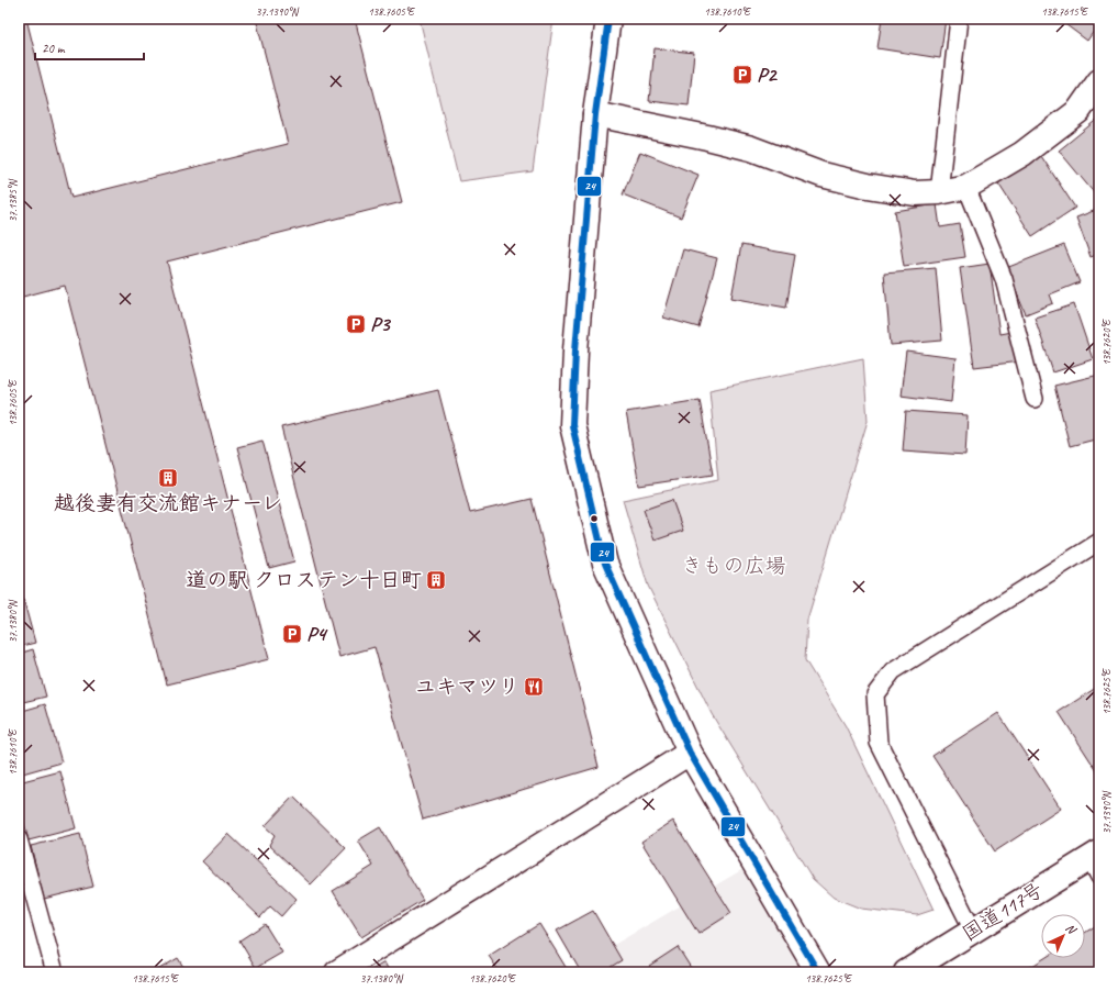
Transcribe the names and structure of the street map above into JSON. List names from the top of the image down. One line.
{"streets":{"main road":["国道117号"]},"parks":["きもの広場"],"places":{"parking":["P2","P3","P4"],"building":["越後妻有交流館キナーレ","道の駅 クロステン十日町"],"restaurant":["ユキマツリ"]},"lines":["transit line 24"],"scale_bar":"20 m","north":"top right","coordinates":["37.1390°N","138.7605°E","138.7610°E","138.7615°E","37.1385°N","138.7620°E","37.1380°N","138.7625°E"]}
